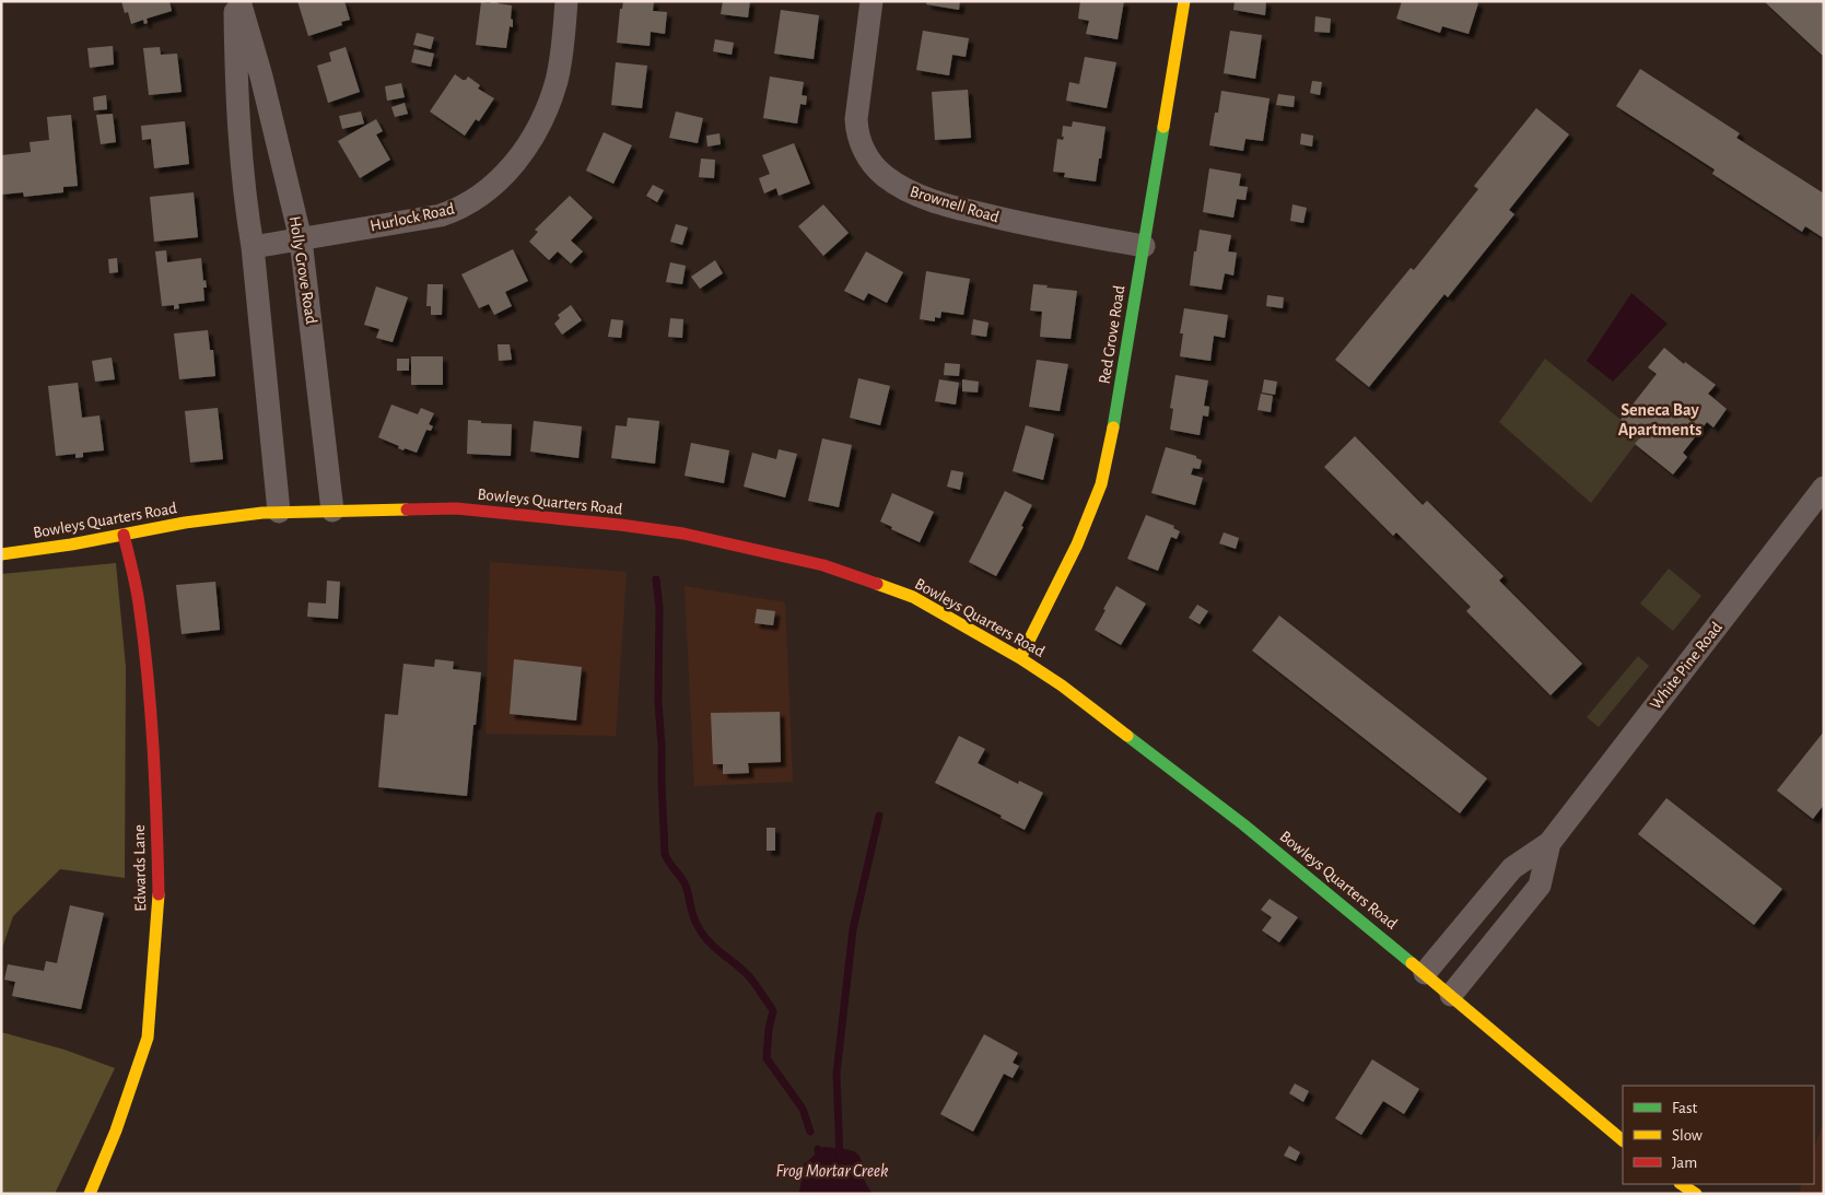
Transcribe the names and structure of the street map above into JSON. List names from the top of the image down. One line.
{"streets":{"street":["Brownell Road","Hurlock Road","Holly Grove Road","Red Grove Road","Bowleys Quarters Road","White Pine Road","Edwards Lane"]},"crossings":[["Brownell Road","Red Grove Road"],["Hurlock Road","Holly Grove Road"],["Holly Grove Road","Bowleys Quarters Road"],["Red Grove Road","Bowleys Quarters Road"],["Bowleys Quarters Road","White Pine Road"],["Bowleys Quarters Road","Edwards Lane"]],"districts":["Seneca Bay Apartments"],"water":["Frog Mortar Creek"],"legend":["Fast","Slow","Jam"]}
